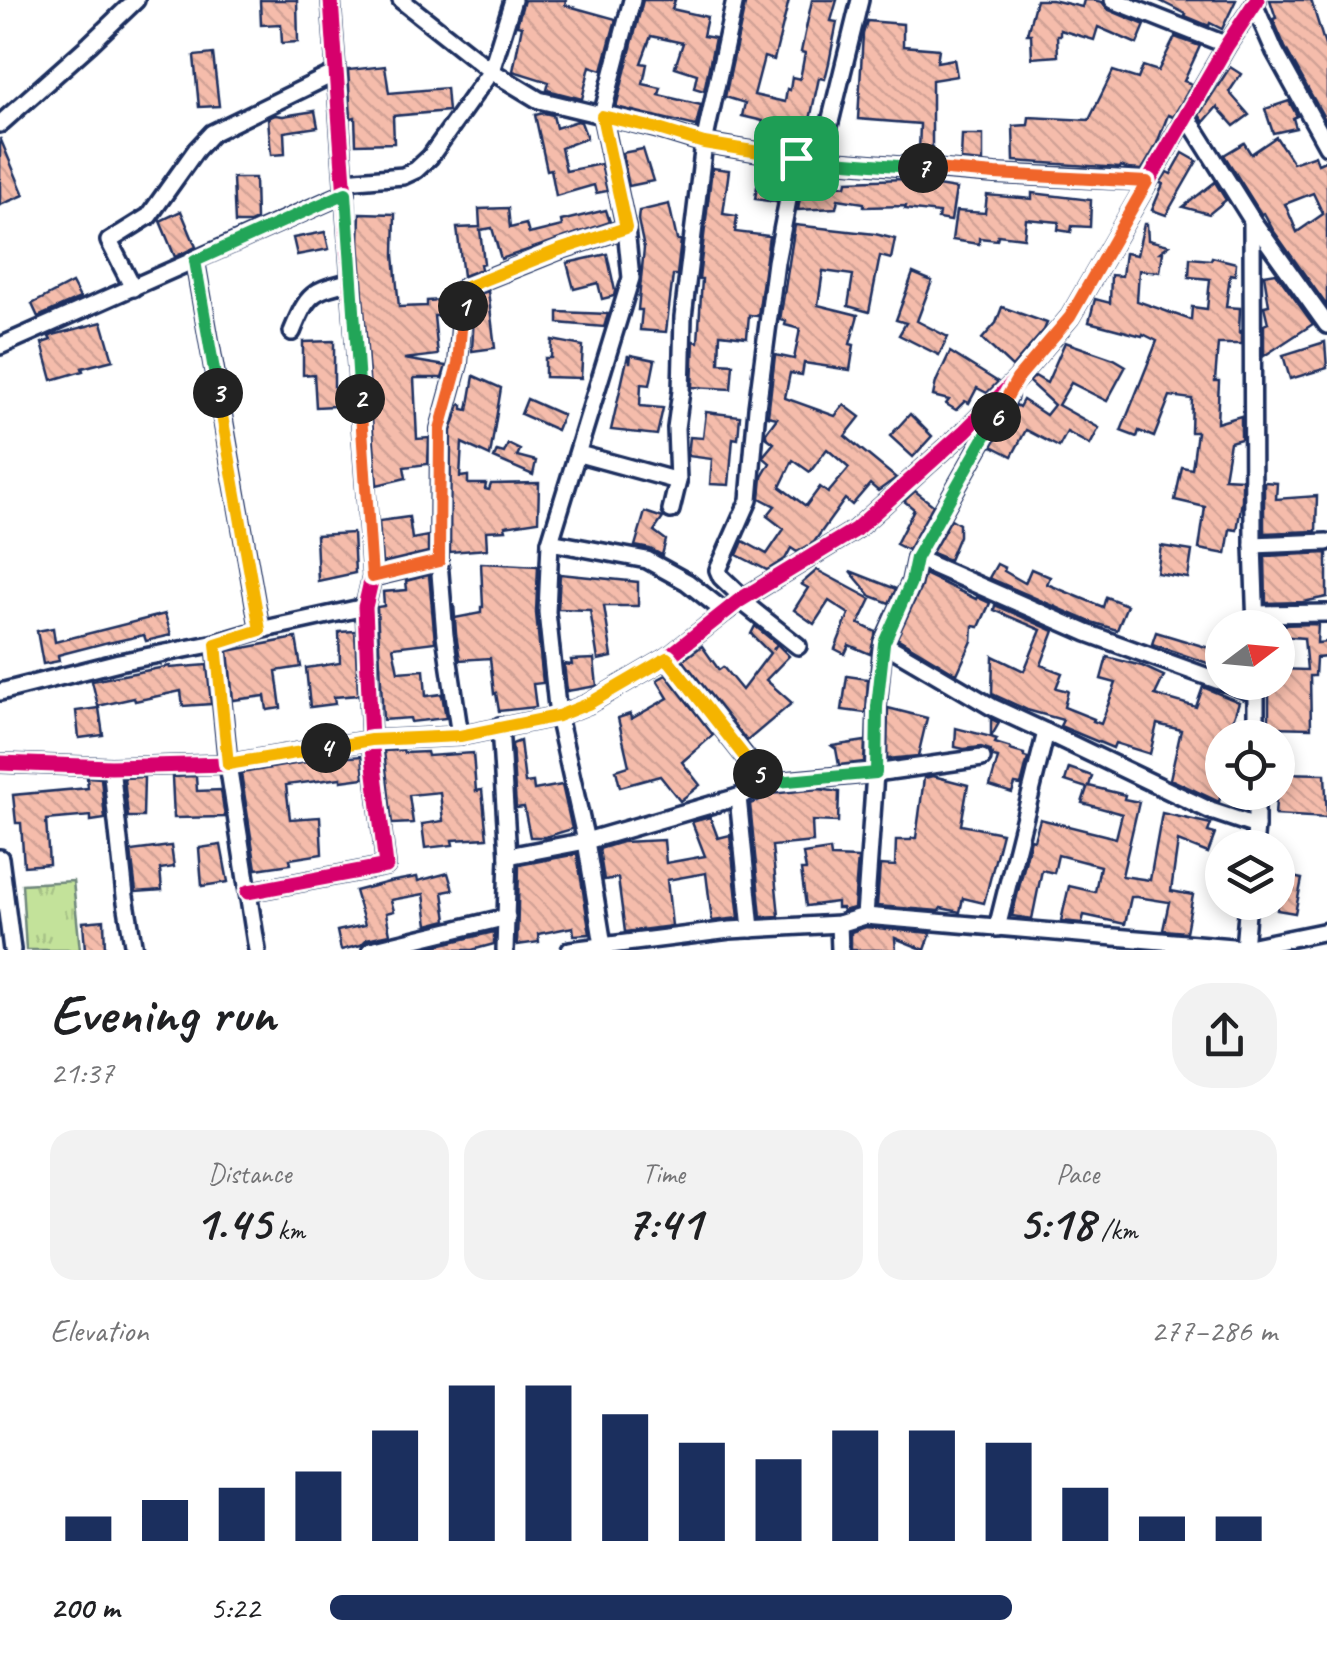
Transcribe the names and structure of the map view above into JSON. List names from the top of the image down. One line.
{"north":"right","page":{"pins":["7","1","3","2","6","4","5"],"heading":["Evening run","21:37"],"stats":[["Distance","1.45 km"],["Time","7:41"],["Pace","5:18 /km"]],"chart":["Elevation","277–286 m"],"list":[{"name":"200 m","note":"5:22"}]}}
